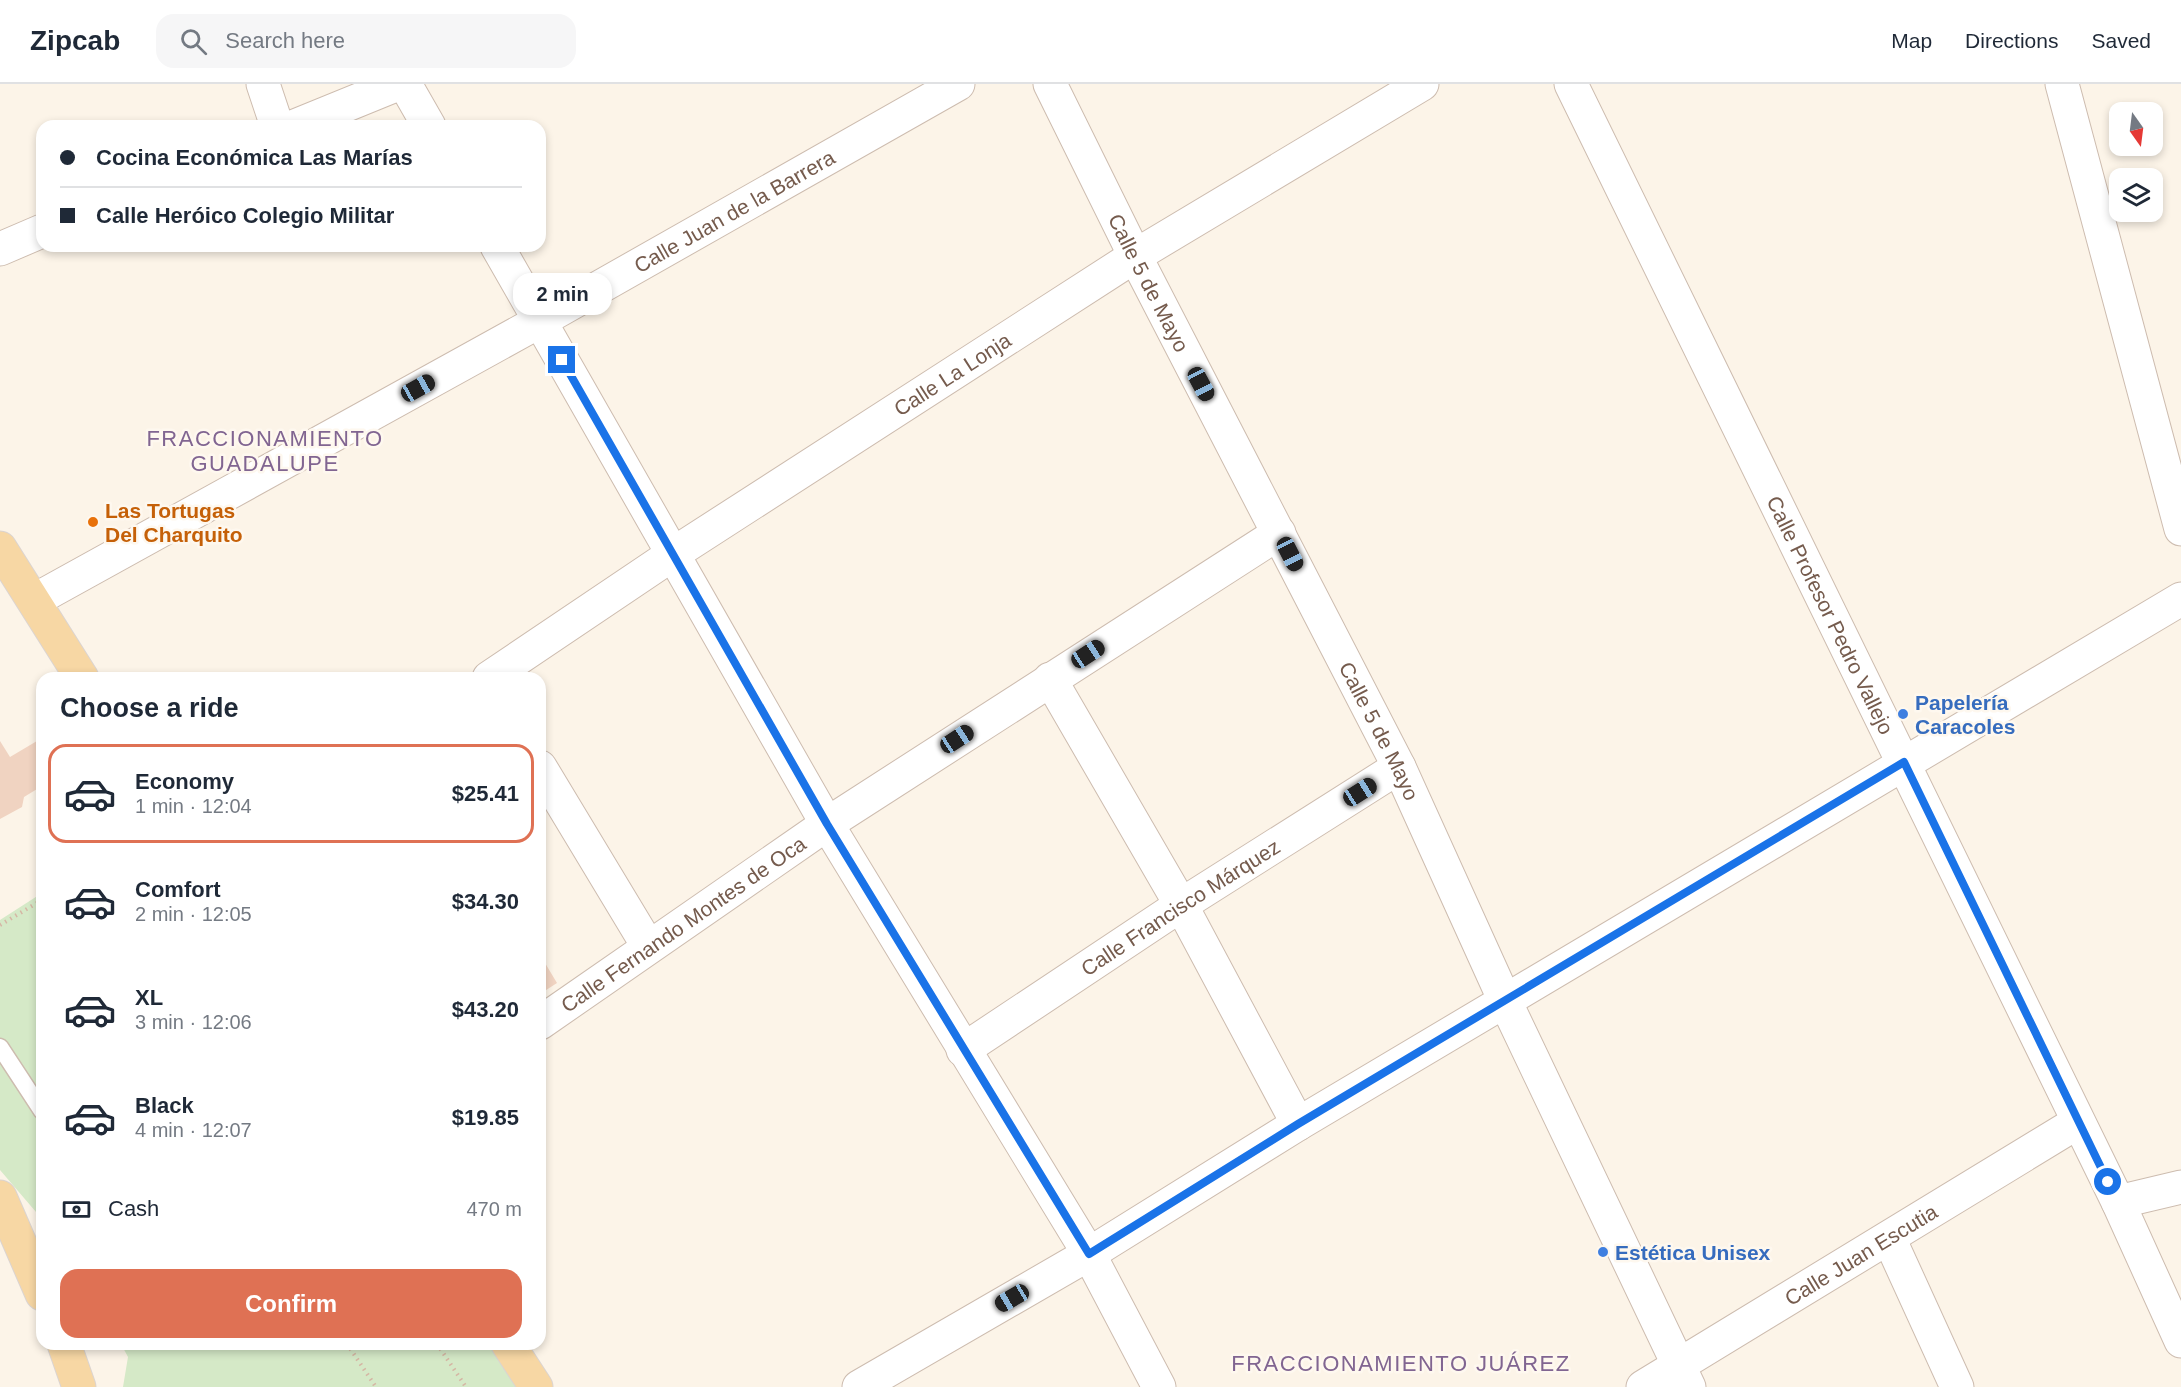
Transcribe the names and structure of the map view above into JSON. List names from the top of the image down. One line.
{"streets":{"street":["Calle Juan de la Barrera","Calle 5 de Mayo","Calle La Lonja","Calle Profesor Pedro Vallejo","Calle Francisco Márquez","Calle Fernando Montes de Oca","Calle Juan Escutia"]},"crossings":[["Calle 5 de Mayo","Calle La Lonja"],["Calle 5 de Mayo","Calle Francisco Márquez"],["Calle 5 de Mayo","Calle Fernando Montes de Oca"],["Calle 5 de Mayo","Calle Juan Escutia"],["Calle Profesor Pedro Vallejo","Calle Juan Escutia"]],"districts":["FRACCIONAMIENTO GUADALUPE","FRACCIONAMIENTO JUÁREZ"],"places":["Las Tortugas Del Charquito","Papelería Caracoles","Estética Unisex"],"north":"bottom","page":{"header":"Zipcab","search":"Search here","nav":["Map","Directions","Saved"],"banner":["Cocina Económica Las Marías","Calle Heróico Colegio Militar"],"bubble":"2 min","heading":"Choose a ride","list":[{"name":"Economy","note":"1 min · 12:04","value":"$25.41"},{"name":"Comfort","note":"2 min · 12:05","value":"$34.30"},{"name":"XL","note":"3 min · 12:06","value":"$43.20"},{"name":"Black","note":"4 min · 12:07","value":"$19.85"}],"pay":["Cash","470 m"],"buttons":"Confirm"}}
